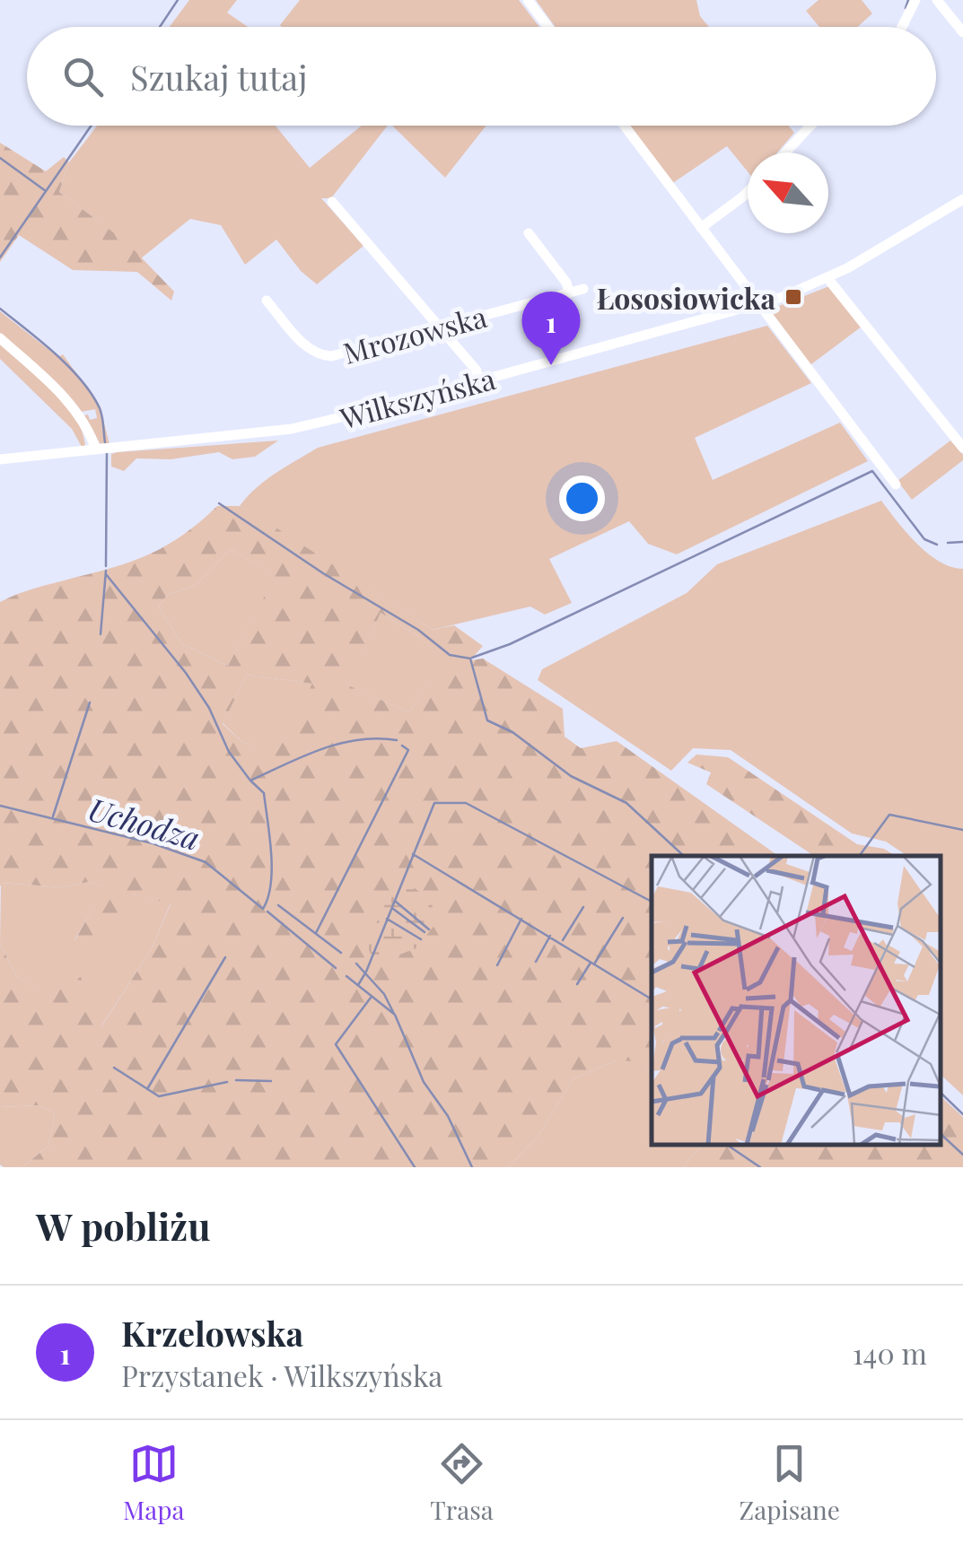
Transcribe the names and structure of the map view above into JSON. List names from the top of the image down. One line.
{"streets":{"street":["Mrozowska","Wilkszyńska"]},"water":["Uchodza"],"places":{"transit":["Łososiowicka"]},"north":"top left","page":{"search":"Szukaj tutaj","pins":"1","heading":"W pobliżu","list":[{"mark":"1","name":"Krzelowska","note":"Przystanek · Wilkszyńska","value":"140 m"}],"nav":["Mapa","Trasa","Zapisane"]}}
